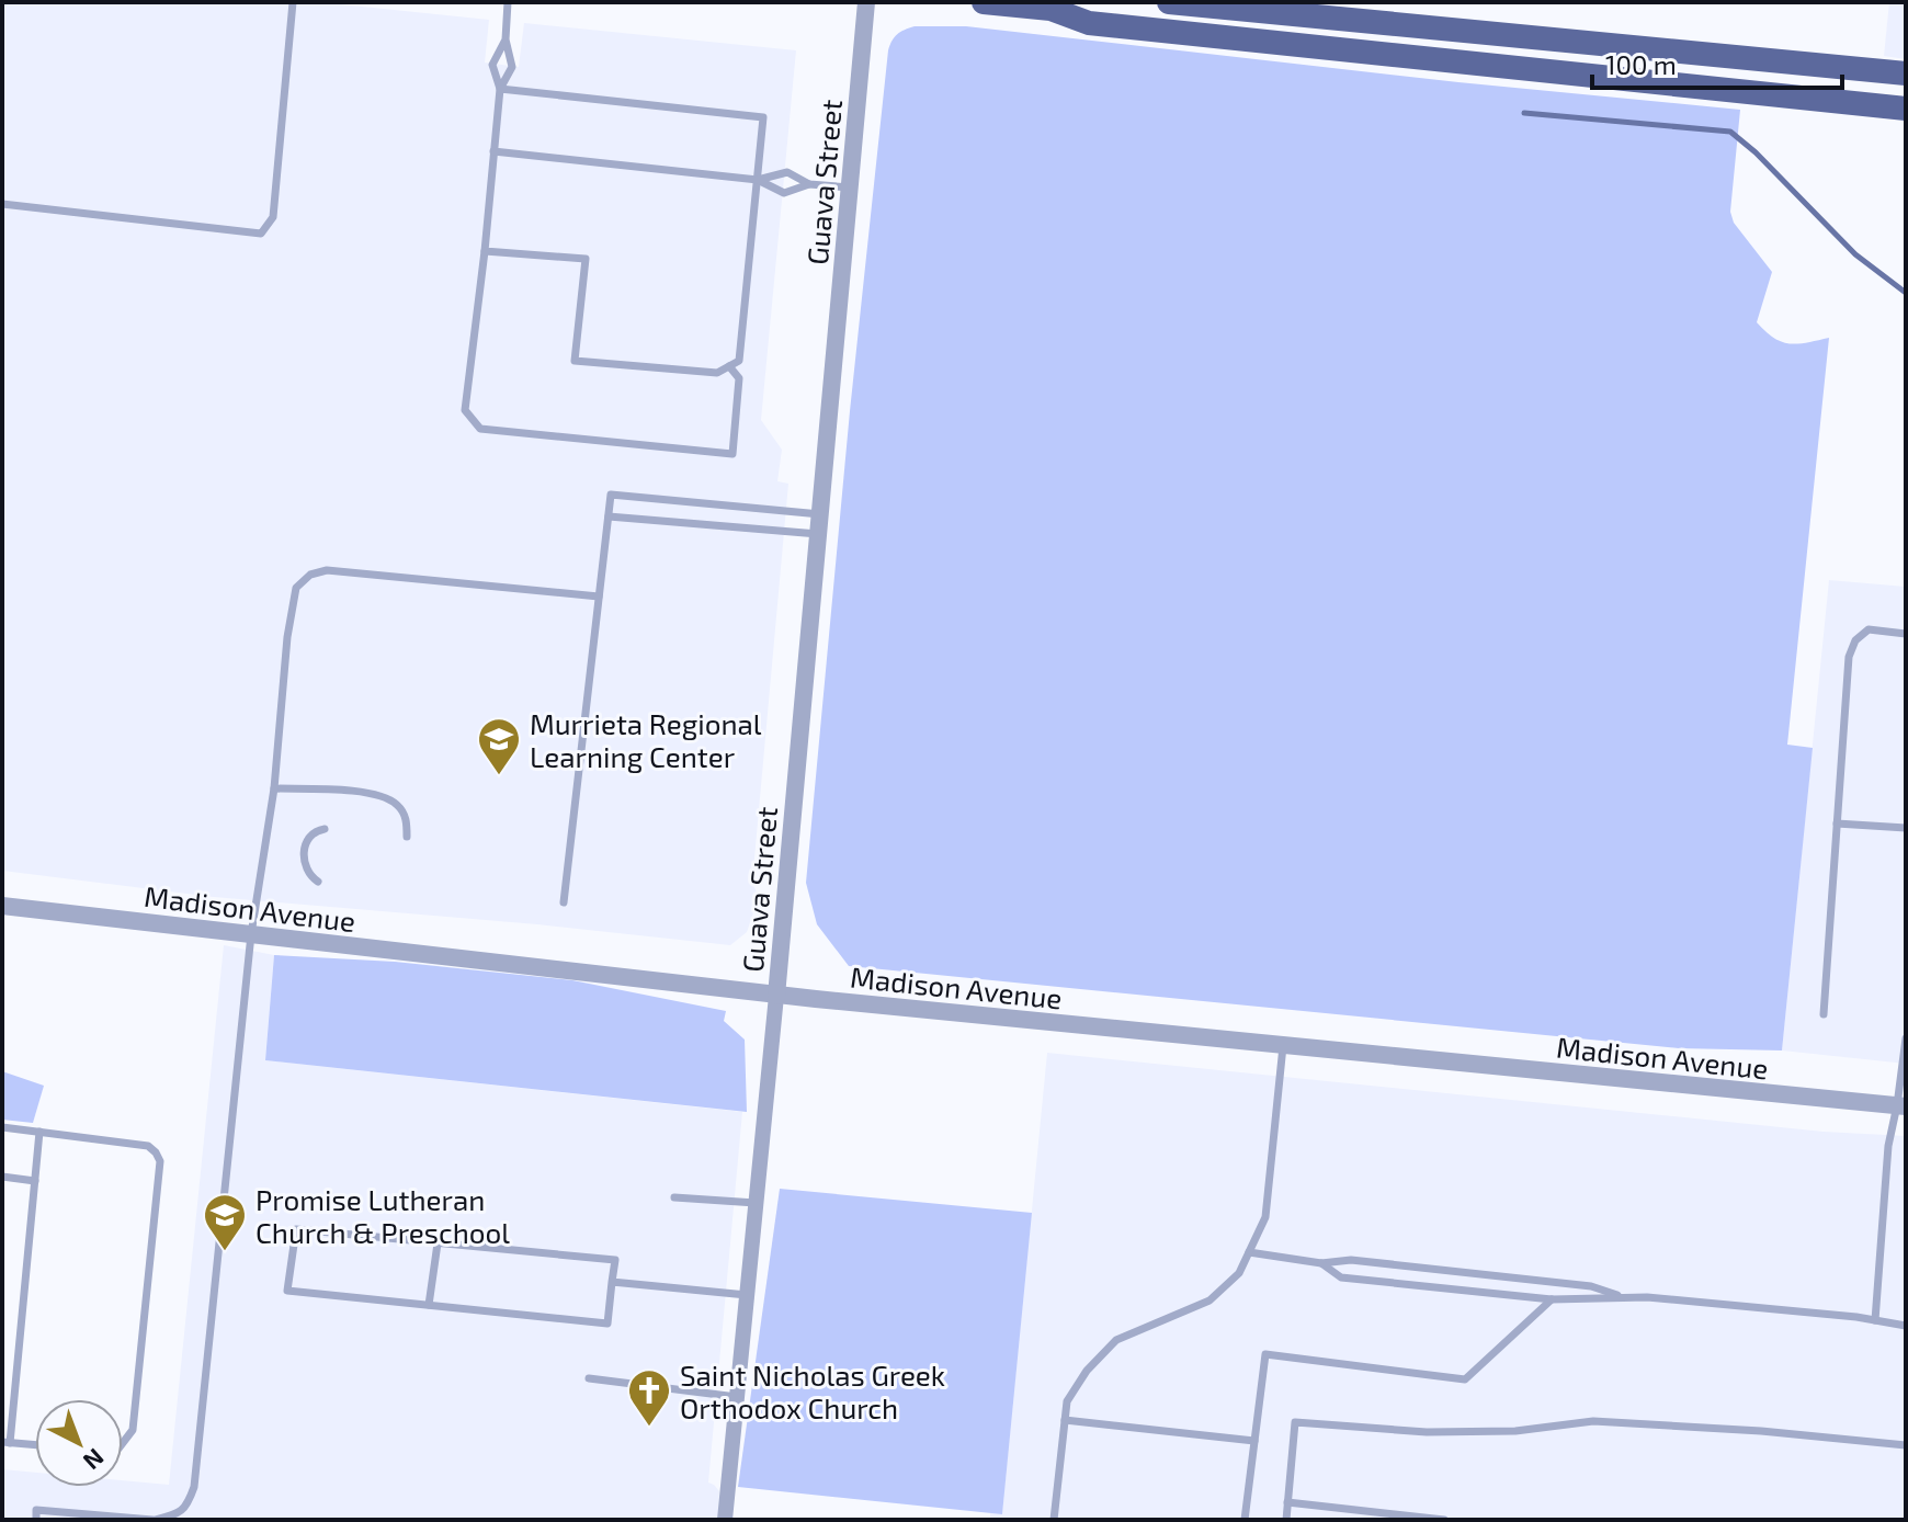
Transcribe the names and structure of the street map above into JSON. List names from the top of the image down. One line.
{"streets":{"street":["Guava Street","Madison Avenue"]},"crossings":[["Guava Street","Madison Avenue"]],"places":{"school or university":["Murrieta Regional Learning Center","Promise Lutheran Church & Preschool"],"church":["Saint Nicholas Greek Orthodox Church"]},"scale_bar":"100 m","north":"bottom right"}
